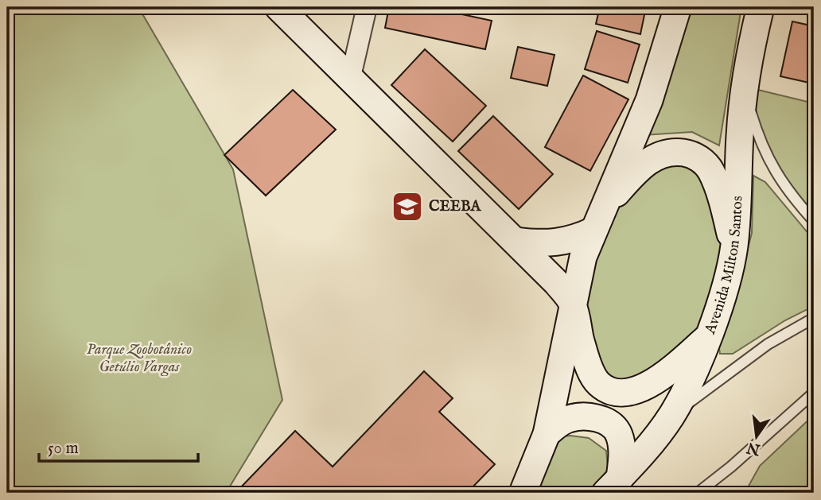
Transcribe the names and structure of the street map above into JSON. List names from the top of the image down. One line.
{"streets":{"main road":["Avenida Milton Santos"]},"parks":["Parque Zoobotânico Getúlio Vargas"],"places":{"school or university":["CEEBA"]},"scale_bar":"50 m","north":"bottom"}
